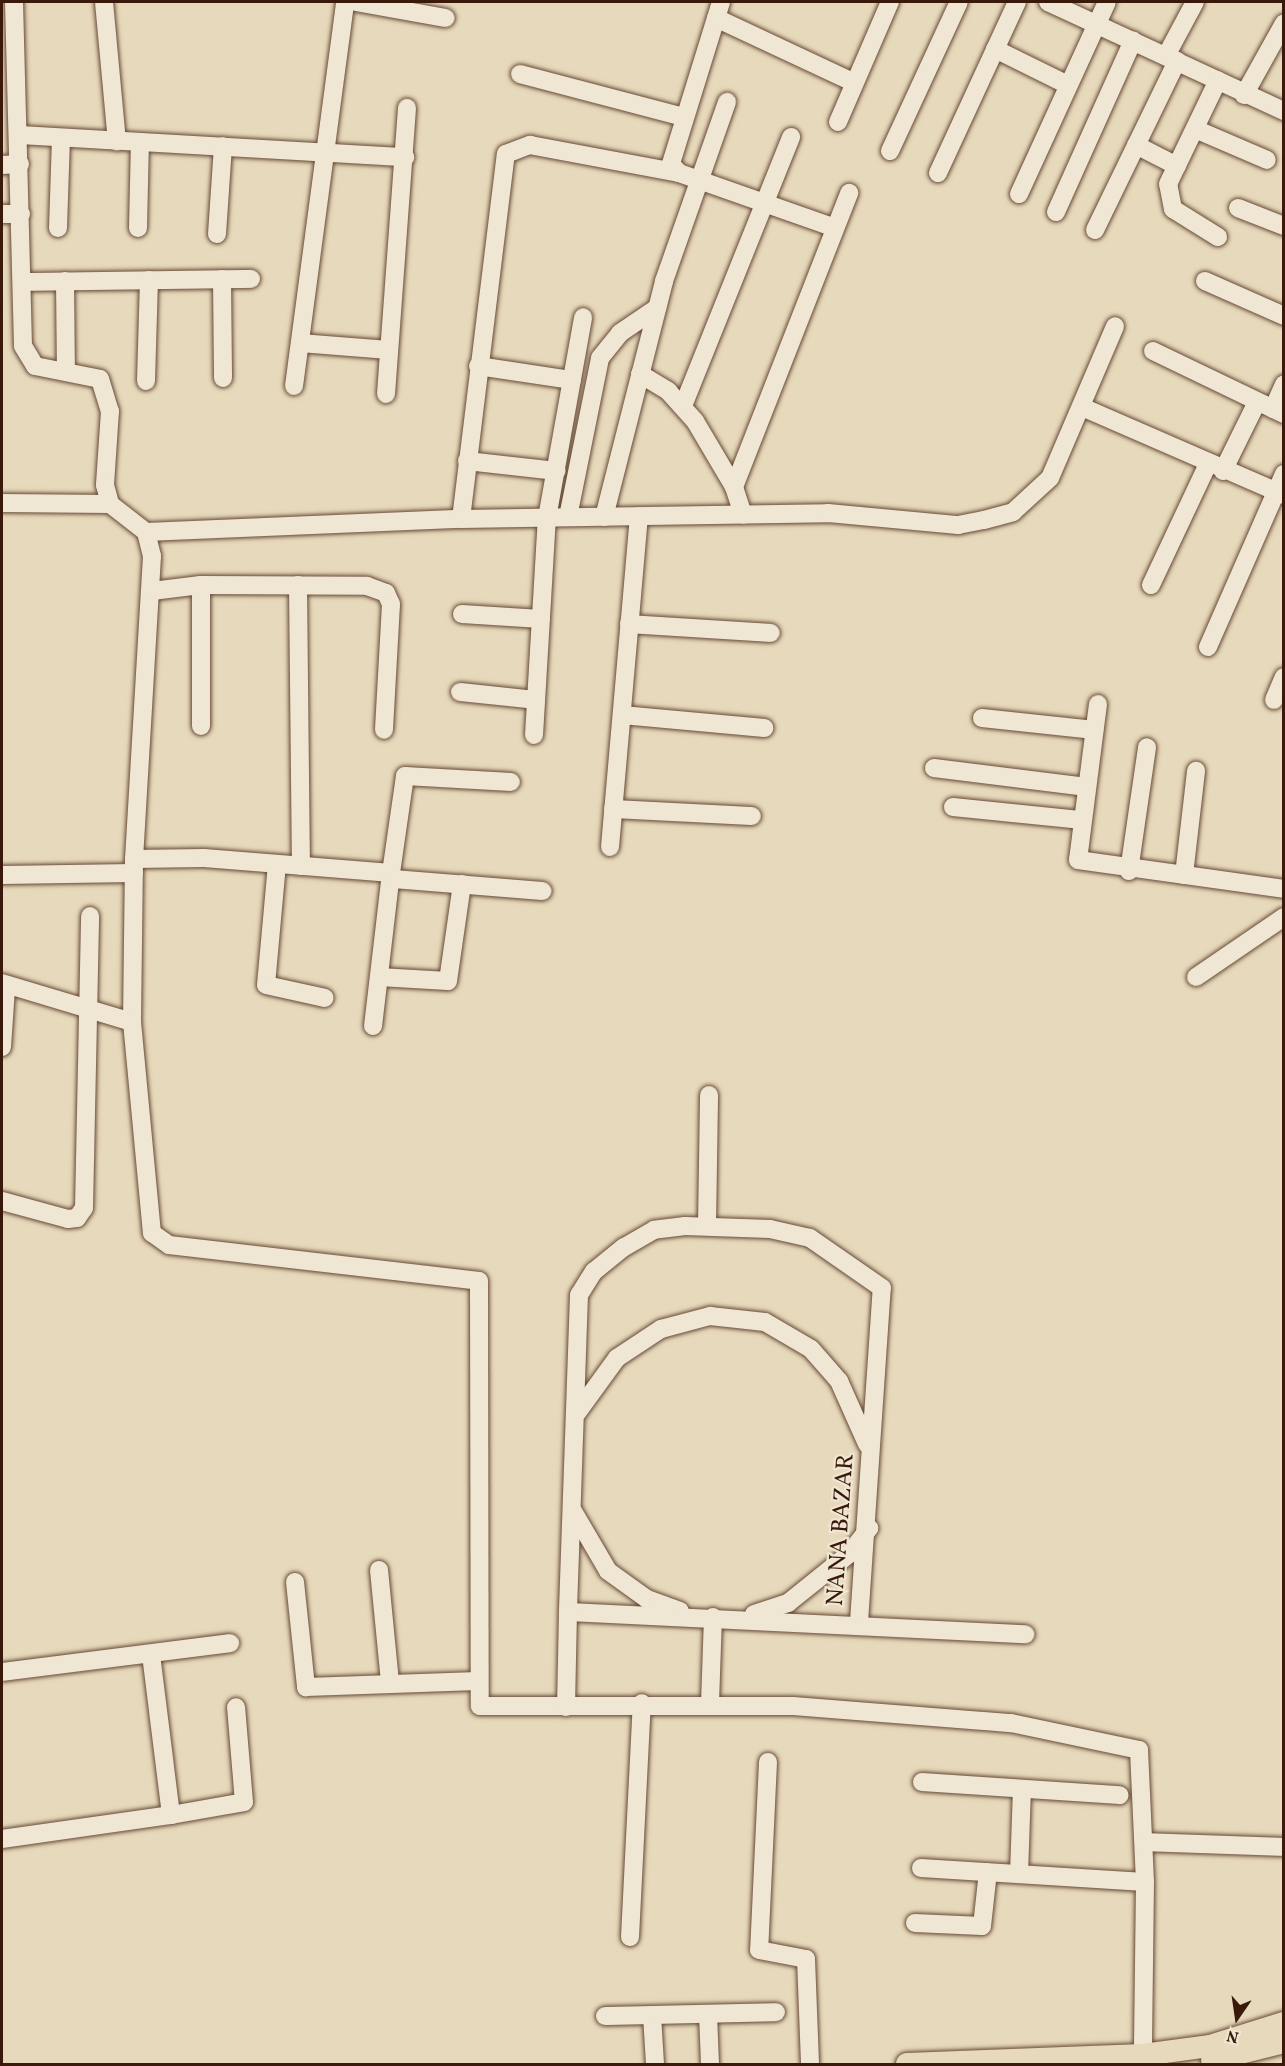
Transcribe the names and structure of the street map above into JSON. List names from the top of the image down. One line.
{"streets":{"street":["NANA BAZAR"]},"north":"bottom"}
